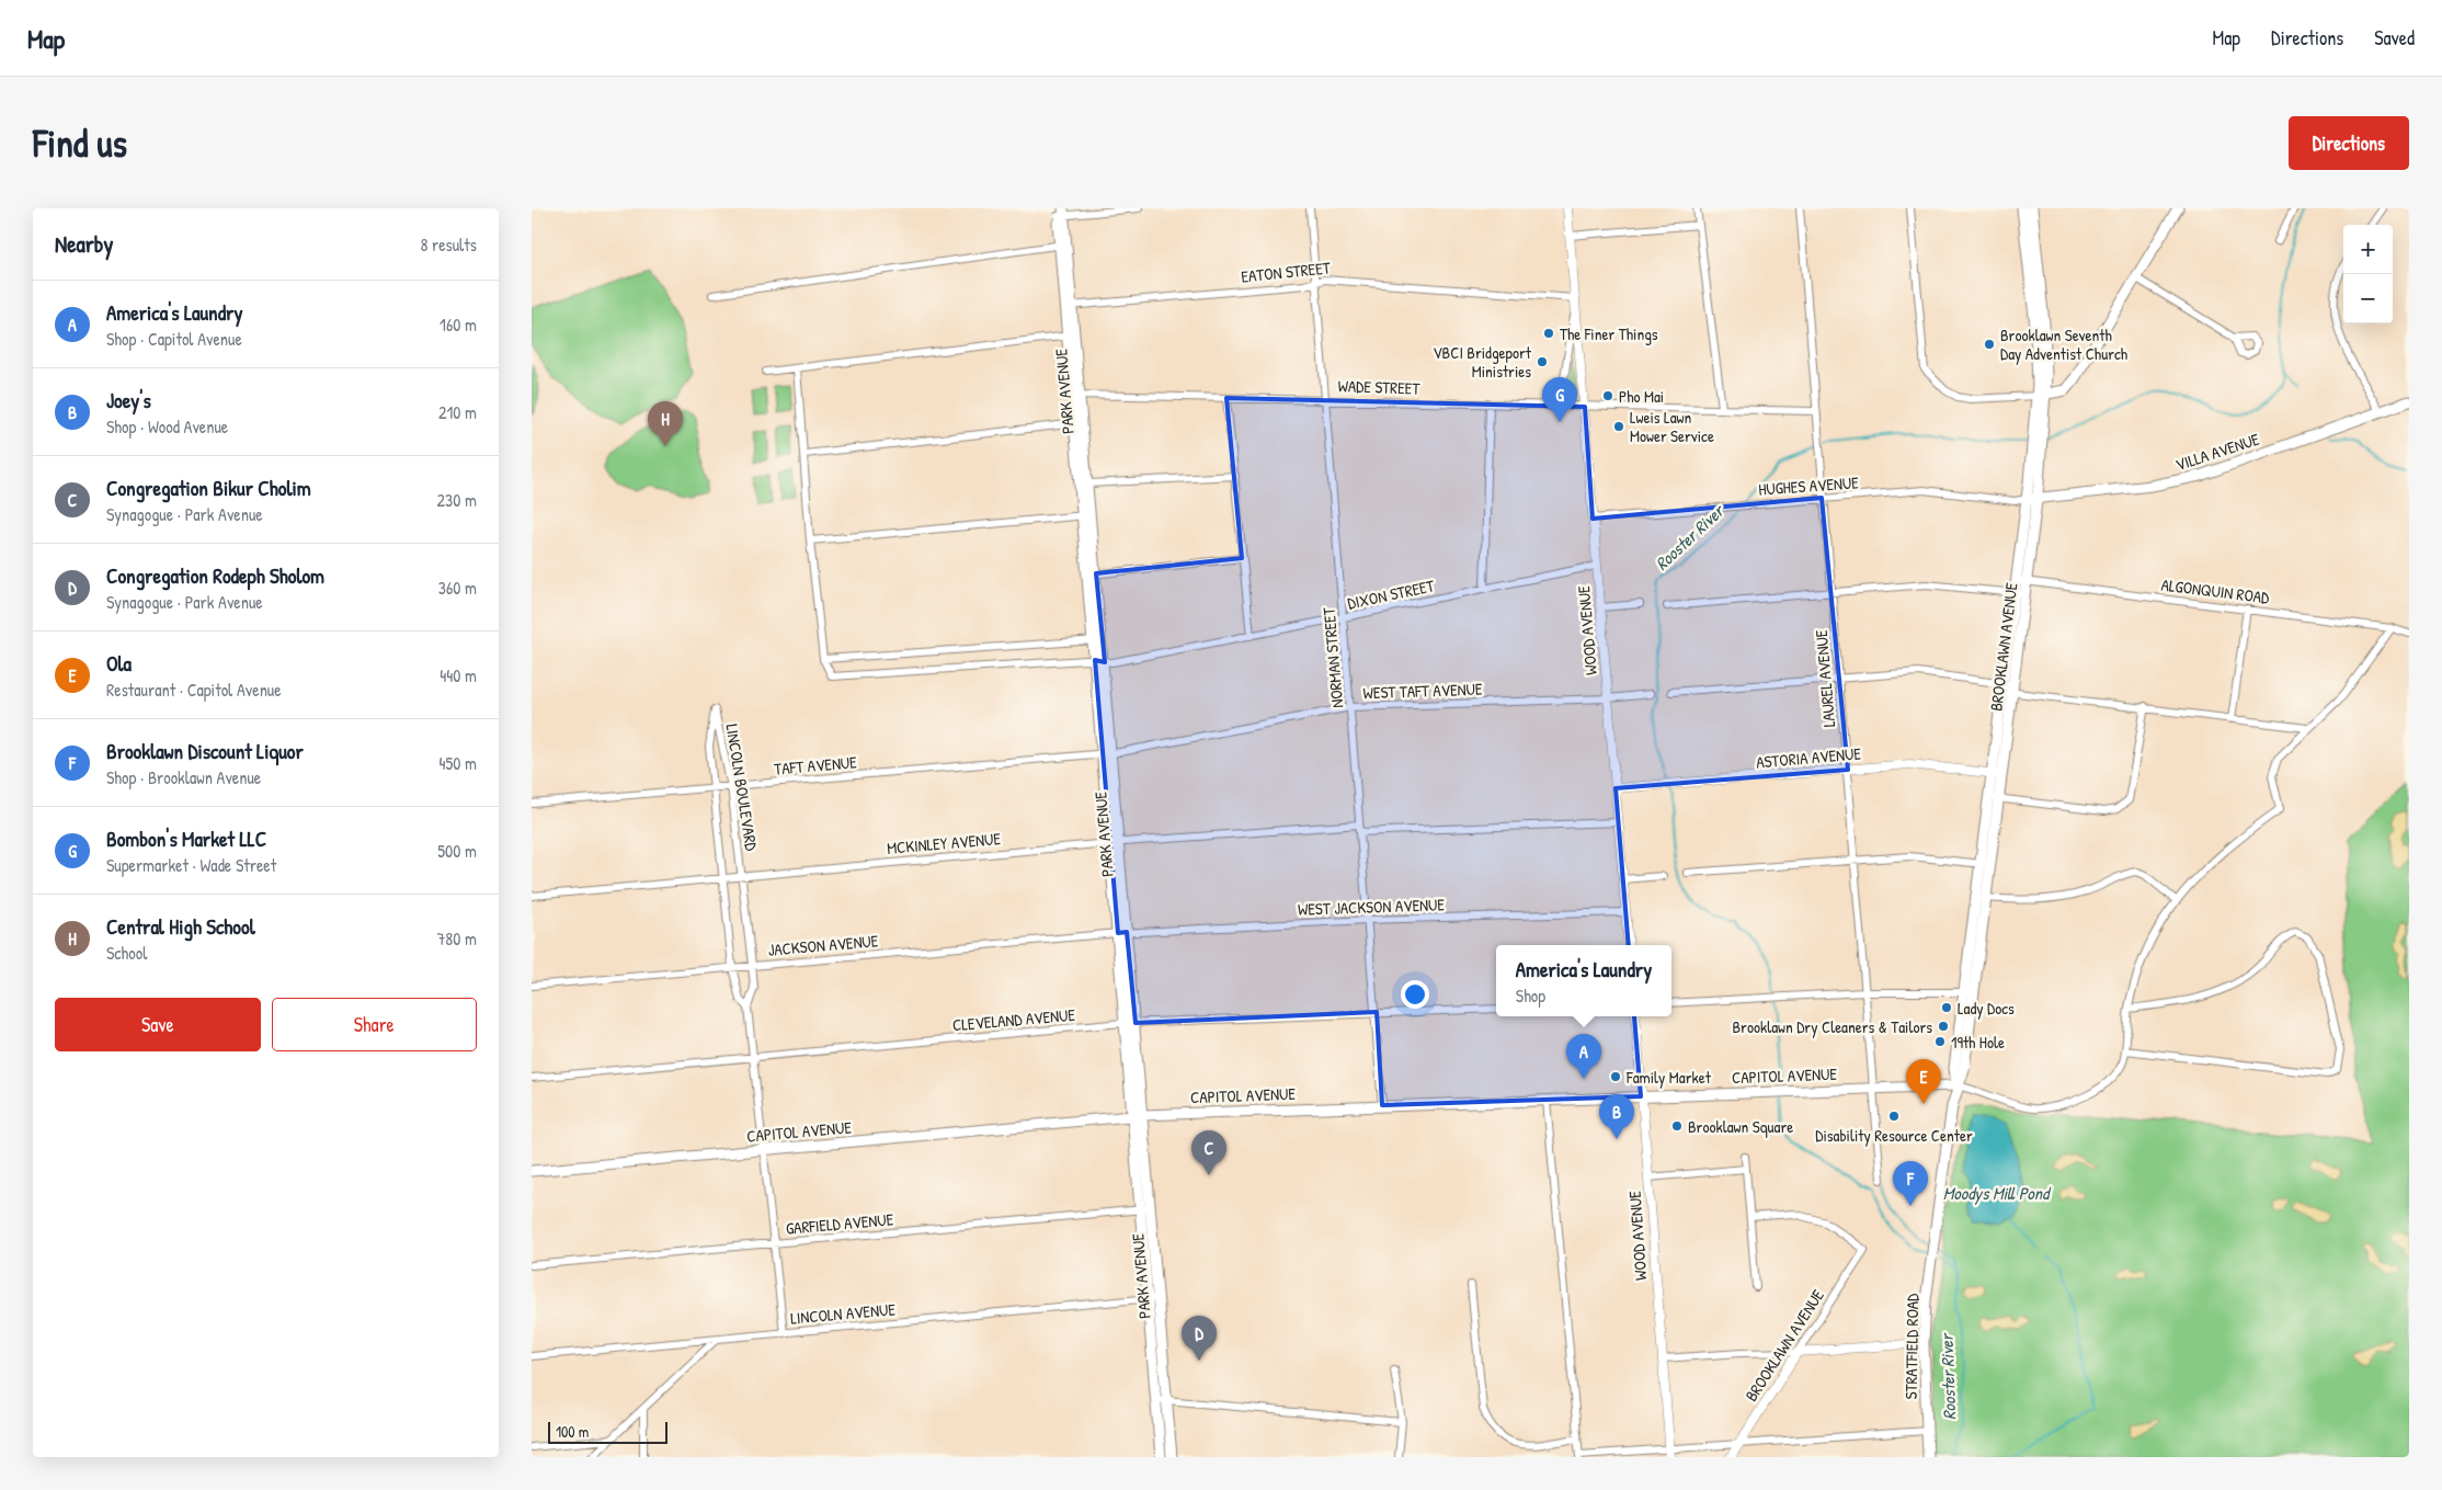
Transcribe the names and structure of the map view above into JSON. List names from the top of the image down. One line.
{"streets":{"main road":["PARK AVENUE","VILLA AVENUE","BROOKLAWN AVENUE","CAPITOL AVENUE","STRATFIELD ROAD"],"street":["EATON STREET","WADE STREET","HUGHES AVENUE","ALGONQUIN ROAD","DIXON STREET","WOOD AVENUE","NORMAN STREET","LAUREL AVENUE","WEST TAFT AVENUE","ASTORIA AVENUE","TAFT AVENUE","LINCOLN BOULEVARD","MCKINLEY AVENUE","WEST JACKSON AVENUE","JACKSON AVENUE","CLEVELAND AVENUE","GARFIELD AVENUE","LINCOLN AVENUE"]},"crossings":[["EATON STREET","PARK AVENUE"],["EATON STREET","WOOD AVENUE"],["EATON STREET","NORMAN STREET"],["WADE STREET","PARK AVENUE"],["WADE STREET","WOOD AVENUE"],["WADE STREET","NORMAN STREET"],["WADE STREET","LAUREL AVENUE"],["PARK AVENUE","DIXON STREET"],["PARK AVENUE","WEST TAFT AVENUE"],["PARK AVENUE","TAFT AVENUE"],["PARK AVENUE","MCKINLEY AVENUE"],["PARK AVENUE","WEST JACKSON AVENUE"],["PARK AVENUE","JACKSON AVENUE"],["PARK AVENUE","CLEVELAND AVENUE"],["PARK AVENUE","CAPITOL AVENUE"],["PARK AVENUE","GARFIELD AVENUE"],["PARK AVENUE","LINCOLN AVENUE"],["VILLA AVENUE","HUGHES AVENUE"],["VILLA AVENUE","BROOKLAWN AVENUE"],["HUGHES AVENUE","WOOD AVENUE"],["HUGHES AVENUE","BROOKLAWN AVENUE"],["HUGHES AVENUE","LAUREL AVENUE"],["ALGONQUIN ROAD","BROOKLAWN AVENUE"],["DIXON STREET","WOOD AVENUE"],["DIXON STREET","NORMAN STREET"],["WOOD AVENUE","WEST TAFT AVENUE"],["WOOD AVENUE","ASTORIA AVENUE"],["WOOD AVENUE","MCKINLEY AVENUE"],["WOOD AVENUE","WEST JACKSON AVENUE"],["WOOD AVENUE","CAPITOL AVENUE"],["BROOKLAWN AVENUE","ASTORIA AVENUE"],["BROOKLAWN AVENUE","CAPITOL AVENUE"],["BROOKLAWN AVENUE","STRATFIELD ROAD"],["NORMAN STREET","WEST TAFT AVENUE"],["NORMAN STREET","MCKINLEY AVENUE"],["NORMAN STREET","WEST JACKSON AVENUE"],["NORMAN STREET","CLEVELAND AVENUE"],["NORMAN STREET","CAPITOL AVENUE"],["LAUREL AVENUE","ASTORIA AVENUE"],["LAUREL AVENUE","CAPITOL AVENUE"],["WEST TAFT AVENUE","TAFT AVENUE"],["TAFT AVENUE","LINCOLN BOULEVARD"],["LINCOLN BOULEVARD","MCKINLEY AVENUE"],["LINCOLN BOULEVARD","JACKSON AVENUE"],["LINCOLN BOULEVARD","CLEVELAND AVENUE"],["LINCOLN BOULEVARD","CAPITOL AVENUE"],["LINCOLN BOULEVARD","GARFIELD AVENUE"],["LINCOLN BOULEVARD","LINCOLN AVENUE"],["WEST JACKSON AVENUE","JACKSON AVENUE"]],"water":["Rooster River","Moodys Mill Pond"],"places":["The Finer Things","Brooklawn Seventh Day Adventist Church","VBCI Bridgeport Ministries","Pho Mai","Lweis Lawn Mower Service","Lady Docs","Brooklawn Dry Cleaners & Tailors","19th Hole","Family Market","Disability Resource Center","Brooklawn Square"],"scale_bar":"100 m","page":{"header":"Map","nav":["Map","Directions","Saved"],"buttons":["Directions",["Save","Share"]],"title":"Find us","heading":["Nearby","8 results"],"map_buttons":["+","−"],"list":[{"mark":"A","name":"America's Laundry","note":"Shop · Capitol Avenue","value":"160 m"},{"mark":"B","name":"Joey's","note":"Shop · Wood Avenue","value":"210 m"},{"mark":"C","name":"Congregation Bikur Cholim","note":"Synagogue · Park Avenue","value":"230 m"},{"mark":"D","name":"Congregation Rodeph Sholom","note":"Synagogue · Park Avenue","value":"360 m"},{"mark":"E","name":"Ola","note":"Restaurant · Capitol Avenue","value":"440 m"},{"mark":"F","name":"Brooklawn Discount Liquor","note":"Shop · Brooklawn Avenue","value":"450 m"},{"mark":"G","name":"Bombon's Market LLC","note":"Supermarket · Wade Street","value":"500 m"},{"mark":"H","name":"Central High School","note":"School","value":"780 m"}],"pins":["G","H","A","E","B","C","F","D"],"popup":["America's Laundry","Shop"],"scale":"100 m"}}
